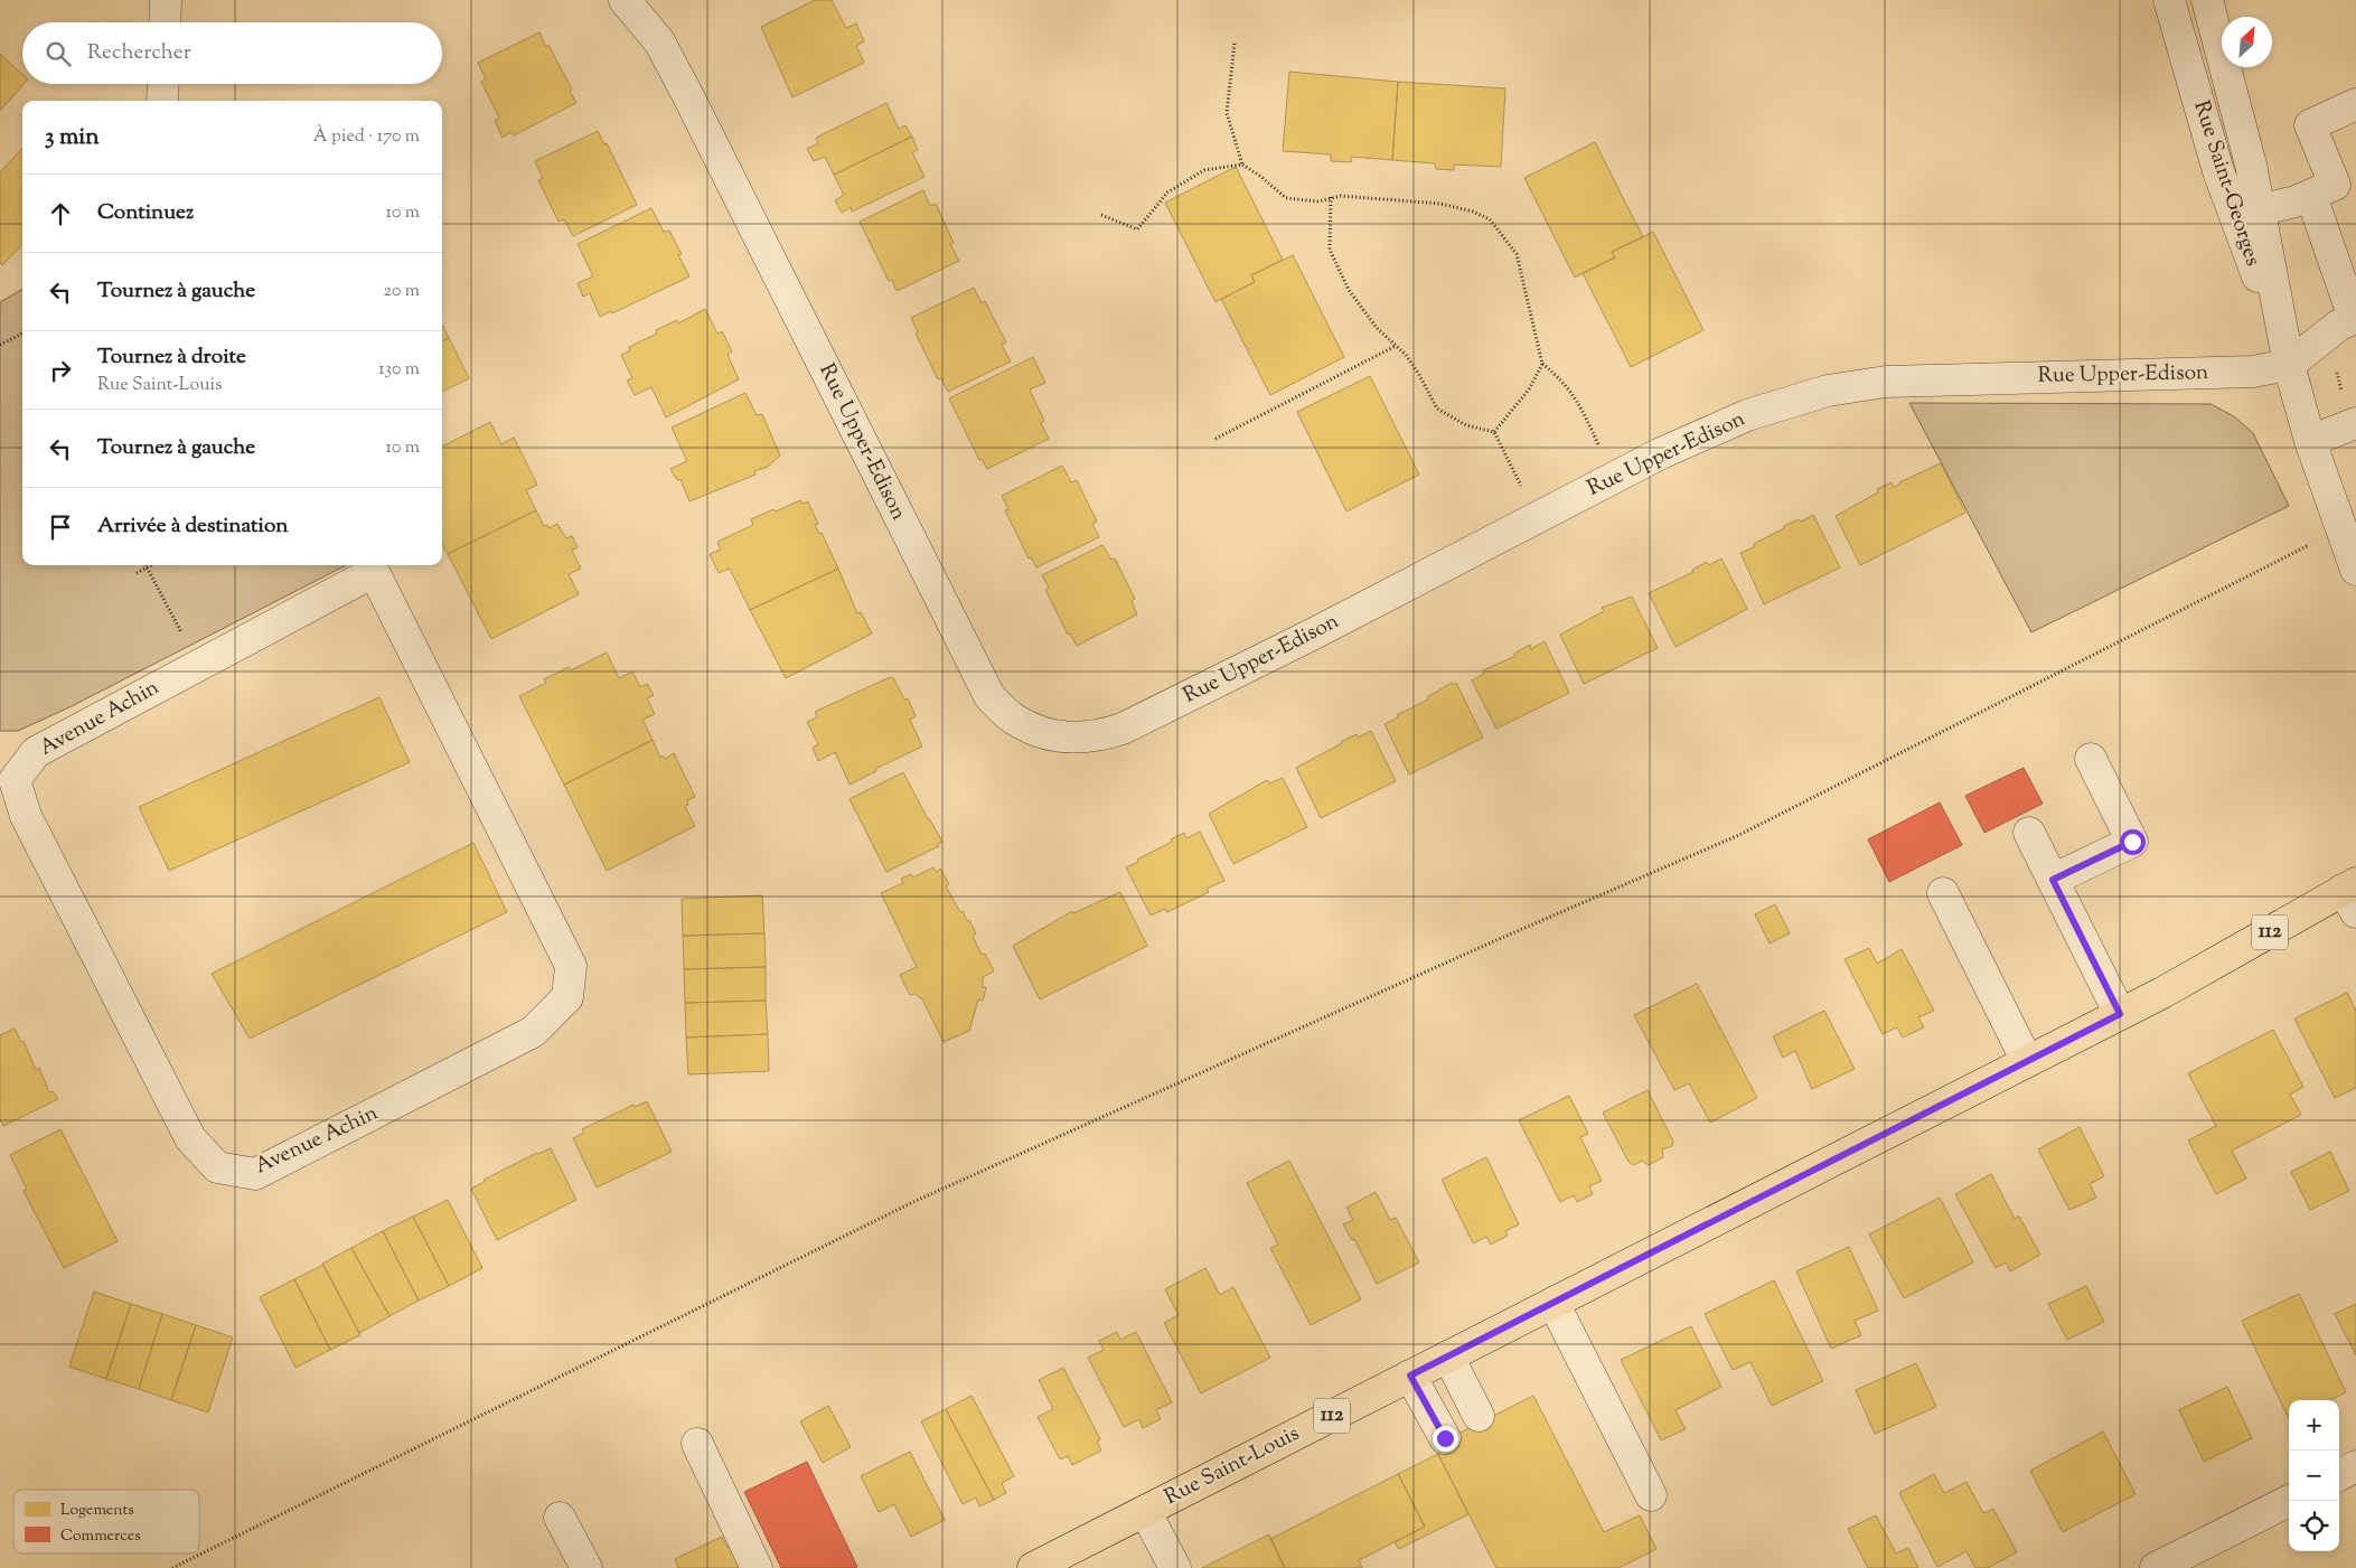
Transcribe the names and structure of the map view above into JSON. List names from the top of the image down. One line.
{"streets":{"main road":["112","Rue Saint-Louis"],"street":["Rue Saint-Georges","Rue Upper-Edison","Avenue Achin"]},"crossings":[["Rue Saint-Georges","Rue Upper-Edison"]],"legend":["Logements","Commerces"],"north":"top right","page":{"search":"Rechercher","heading":["3 min","À pied · 170 m"],"list":[["Continuez","10 m"],["Tournez à gauche","20 m"],["Tournez à droite","Rue Saint-Louis","130 m"],["Tournez à gauche","10 m"],"Arrivée à destination"],"map_buttons":["+","−"]}}
